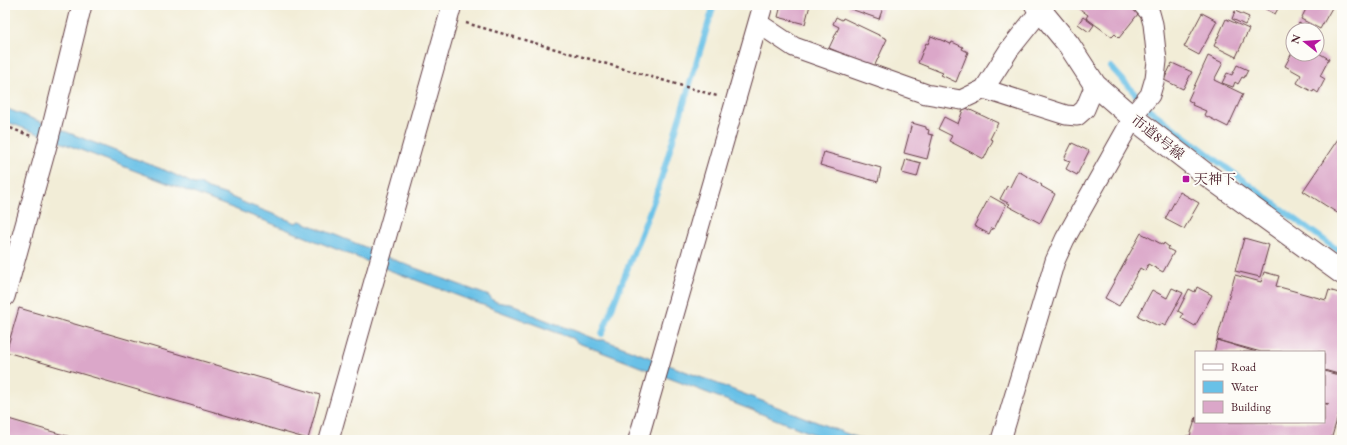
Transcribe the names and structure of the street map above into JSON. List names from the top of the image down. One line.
{"streets":{"street":["市道8号線"]},"places":{"transit":["天神下"]},"legend":["Road","Water","Building"],"north":"left"}
